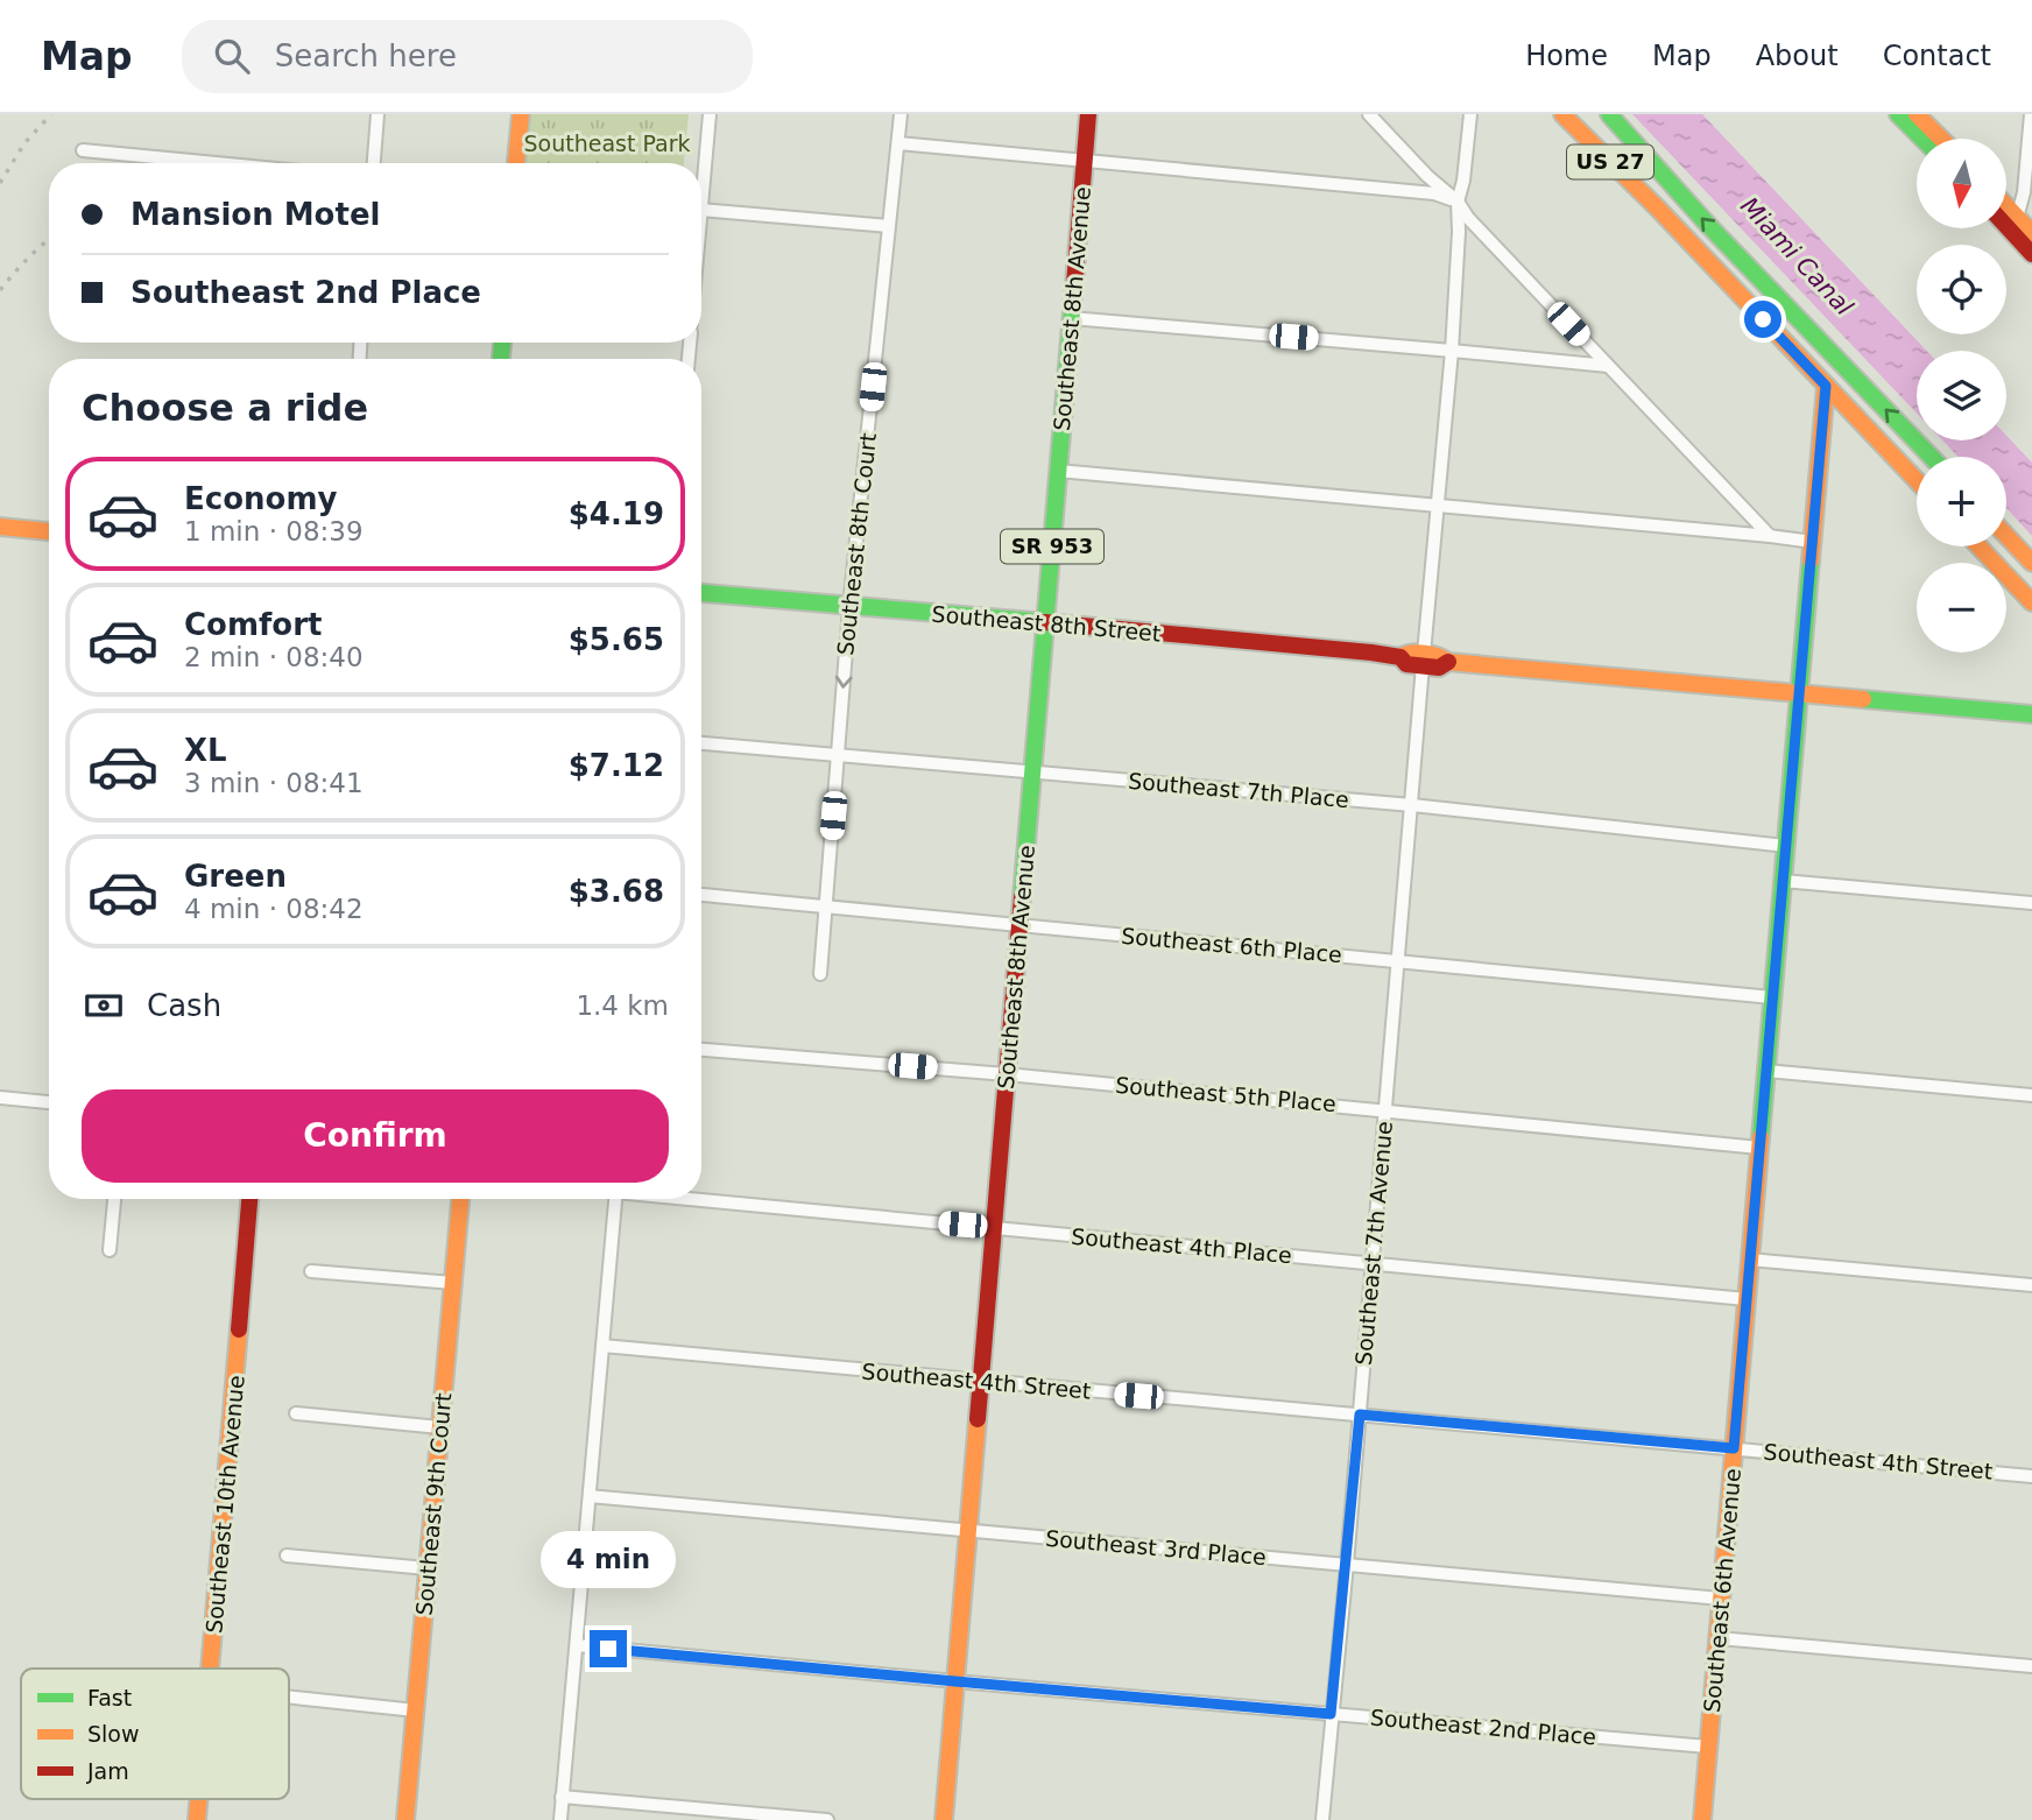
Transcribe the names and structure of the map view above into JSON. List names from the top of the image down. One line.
{"streets":{"main road":["US 27","Southeast 8th Avenue","SR 953","Southeast 8th Street","Southeast 10th Avenue","Southeast 9th Court","Southeast 6th Avenue"],"street":["Southeast 8th Court","Southeast 7th Place","Southeast 6th Place","Southeast 5th Place","Southeast 7th Avenue","Southeast 4th Place","Southeast 4th Street","Southeast 3rd Place","Southeast 2nd Place"]},"crossings":[["US 27","Southeast 6th Avenue"],["Southeast 8th Avenue","Southeast 8th Street"],["Southeast 8th Avenue","Southeast 7th Place"],["Southeast 8th Avenue","Southeast 6th Place"],["Southeast 8th Avenue","Southeast 5th Place"],["Southeast 8th Avenue","Southeast 4th Place"],["Southeast 8th Avenue","Southeast 4th Street"],["Southeast 8th Avenue","Southeast 3rd Place"],["Southeast 8th Avenue","Southeast 2nd Place"],["Southeast 8th Court","Southeast 8th Street"],["Southeast 8th Court","Southeast 7th Place"],["Southeast 8th Court","Southeast 6th Place"],["Southeast 8th Street","Southeast 7th Avenue"],["Southeast 8th Street","Southeast 6th Avenue"],["Southeast 7th Place","Southeast 7th Avenue"],["Southeast 7th Place","Southeast 6th Avenue"],["Southeast 6th Place","Southeast 7th Avenue"],["Southeast 6th Place","Southeast 6th Avenue"],["Southeast 5th Place","Southeast 7th Avenue"],["Southeast 5th Place","Southeast 6th Avenue"],["Southeast 7th Avenue","Southeast 4th Place"],["Southeast 7th Avenue","Southeast 4th Street"],["Southeast 7th Avenue","Southeast 3rd Place"],["Southeast 7th Avenue","Southeast 2nd Place"],["Southeast 4th Place","Southeast 6th Avenue"],["Southeast 4th Street","Southeast 6th Avenue"],["Southeast 3rd Place","Southeast 6th Avenue"],["Southeast 6th Avenue","Southeast 2nd Place"]],"water":["Miami Canal"],"parks":["Southeast Park"],"legend":["Fast","Slow","Jam"],"north":"bottom","page":{"header":"Map","search":"Search here","nav":["Home","Map","About","Contact"],"map_buttons":["+","−"],"banner":["Mansion Motel","Southeast 2nd Place"],"heading":"Choose a ride","list":[{"name":"Economy","note":"1 min · 08:39","value":"$4.19"},{"name":"Comfort","note":"2 min · 08:40","value":"$5.65"},{"name":"XL","note":"3 min · 08:41","value":"$7.12"},{"name":"Green","note":"4 min · 08:42","value":"$3.68"}],"pay":["Cash","1.4 km"],"buttons":"Confirm","bubble":"4 min"}}
